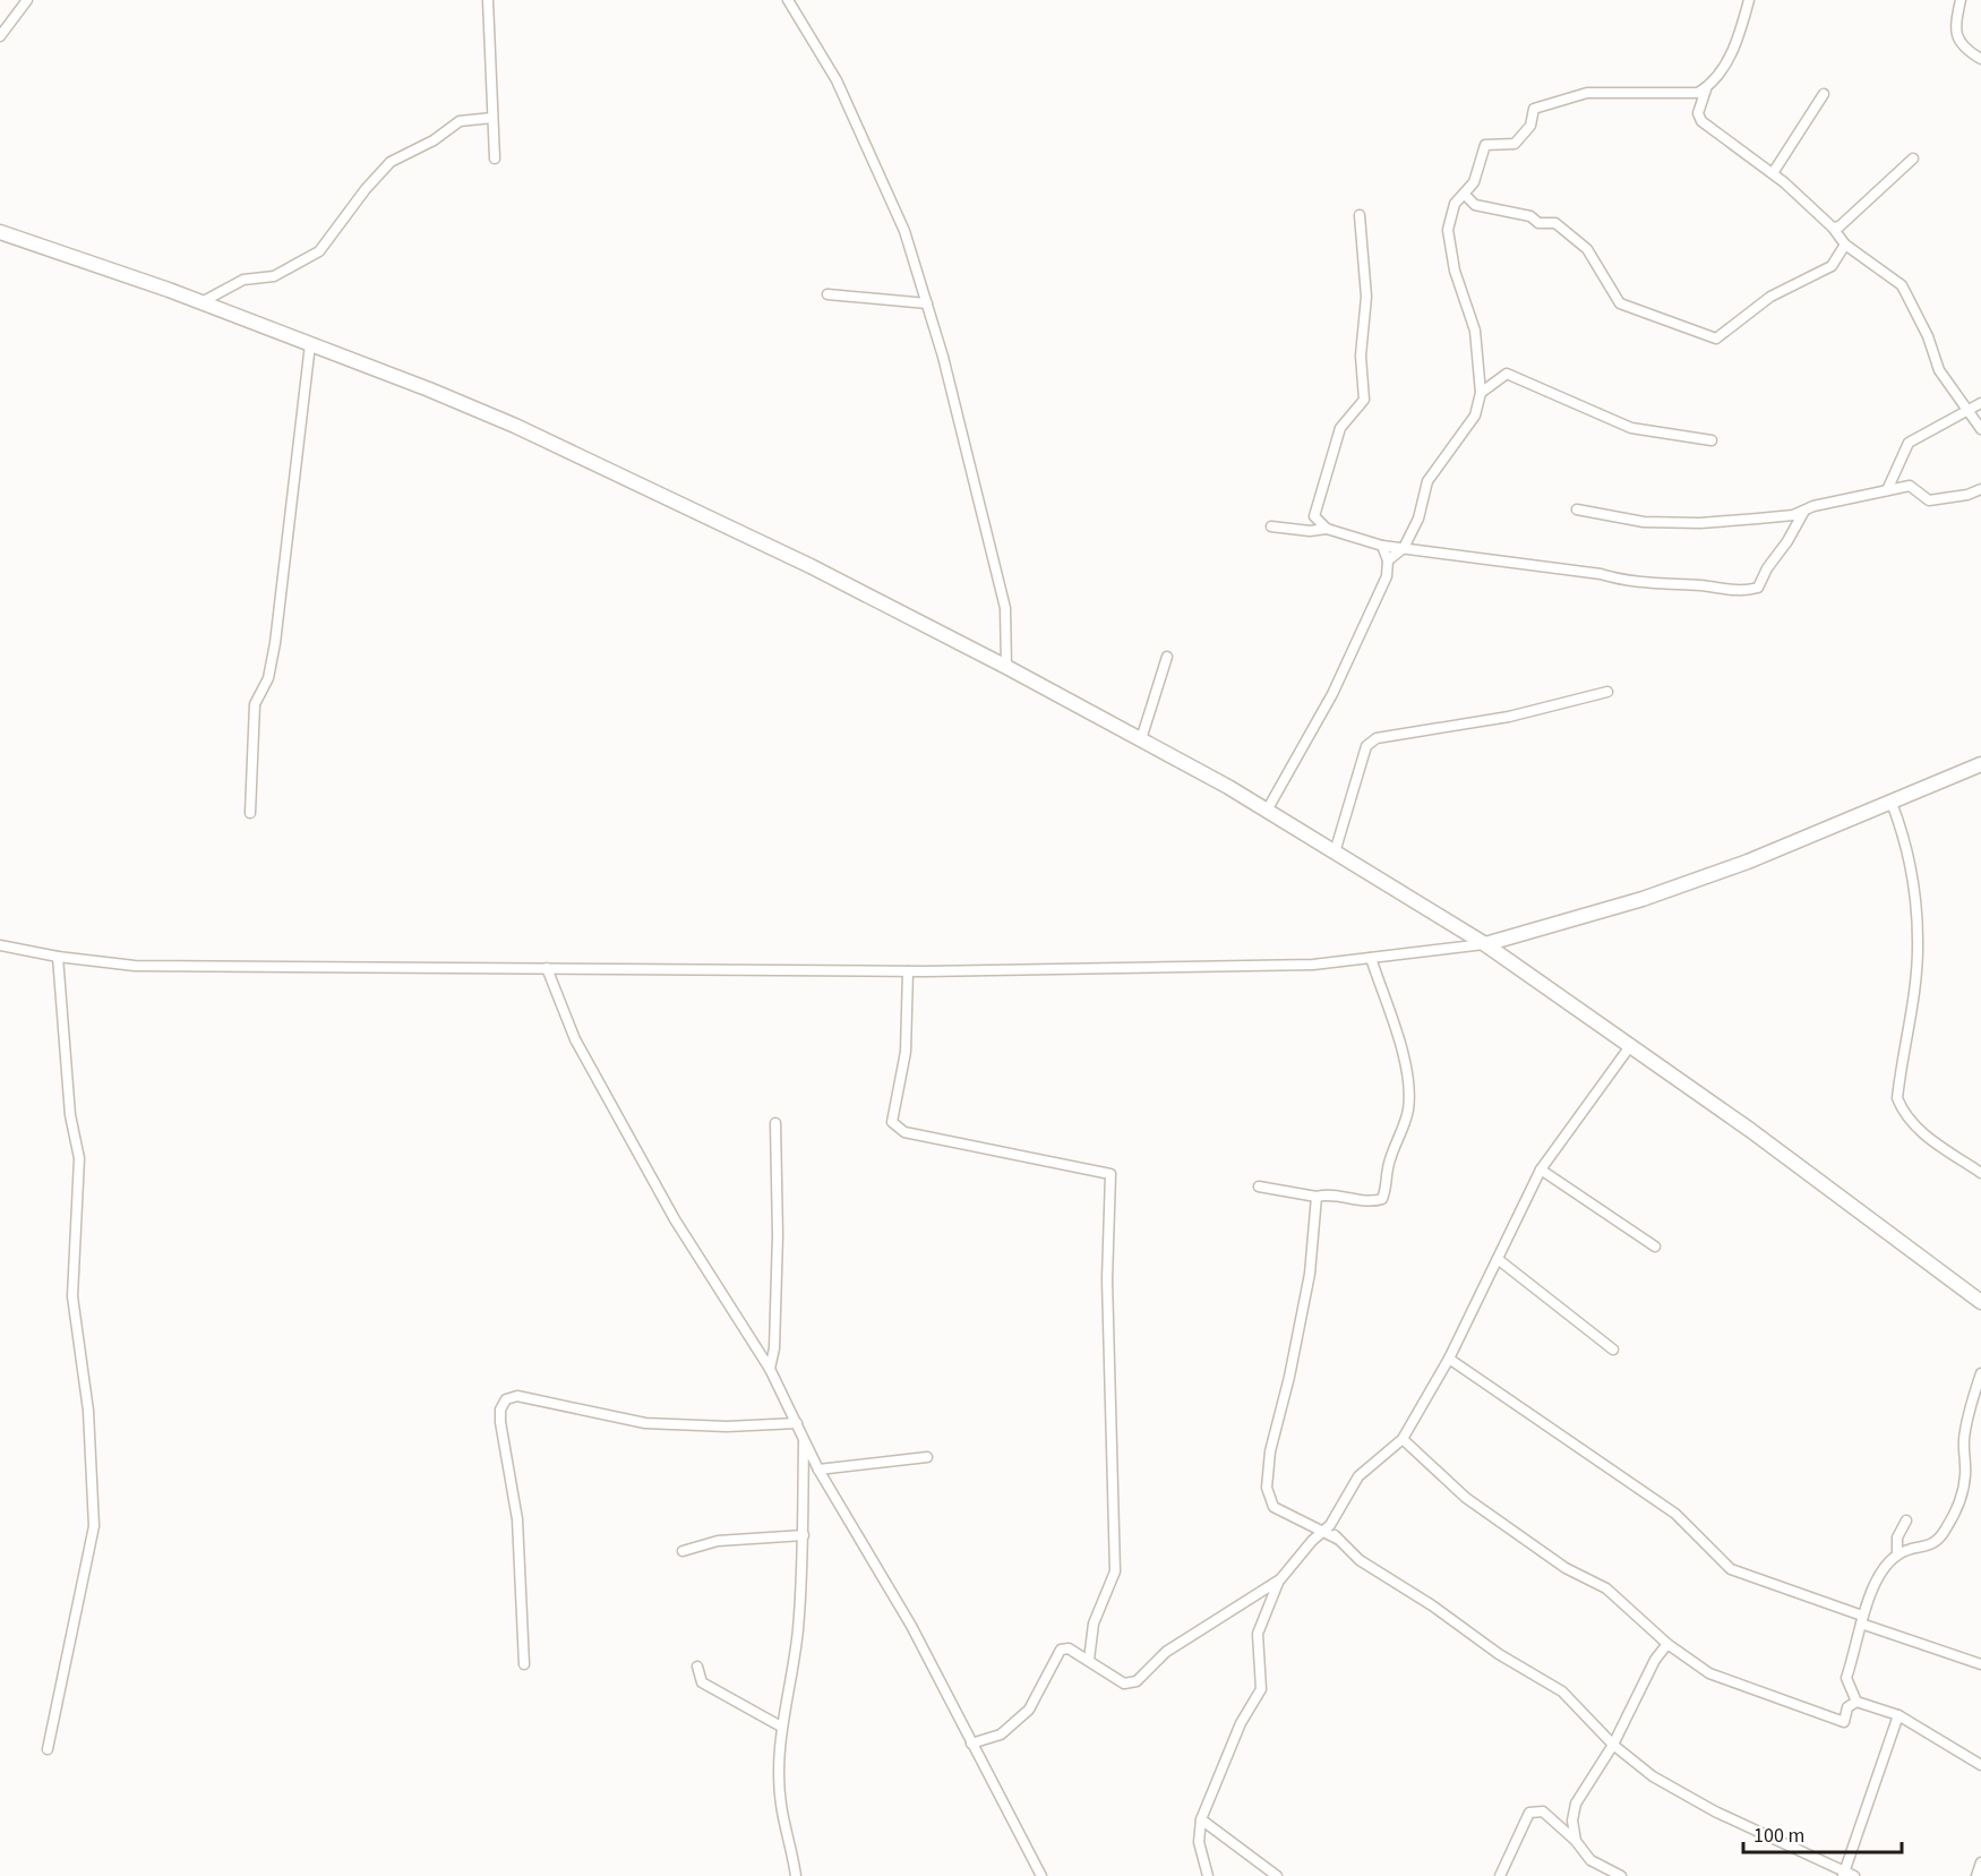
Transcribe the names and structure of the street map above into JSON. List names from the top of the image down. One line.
{"scale_bar":"100 m"}
